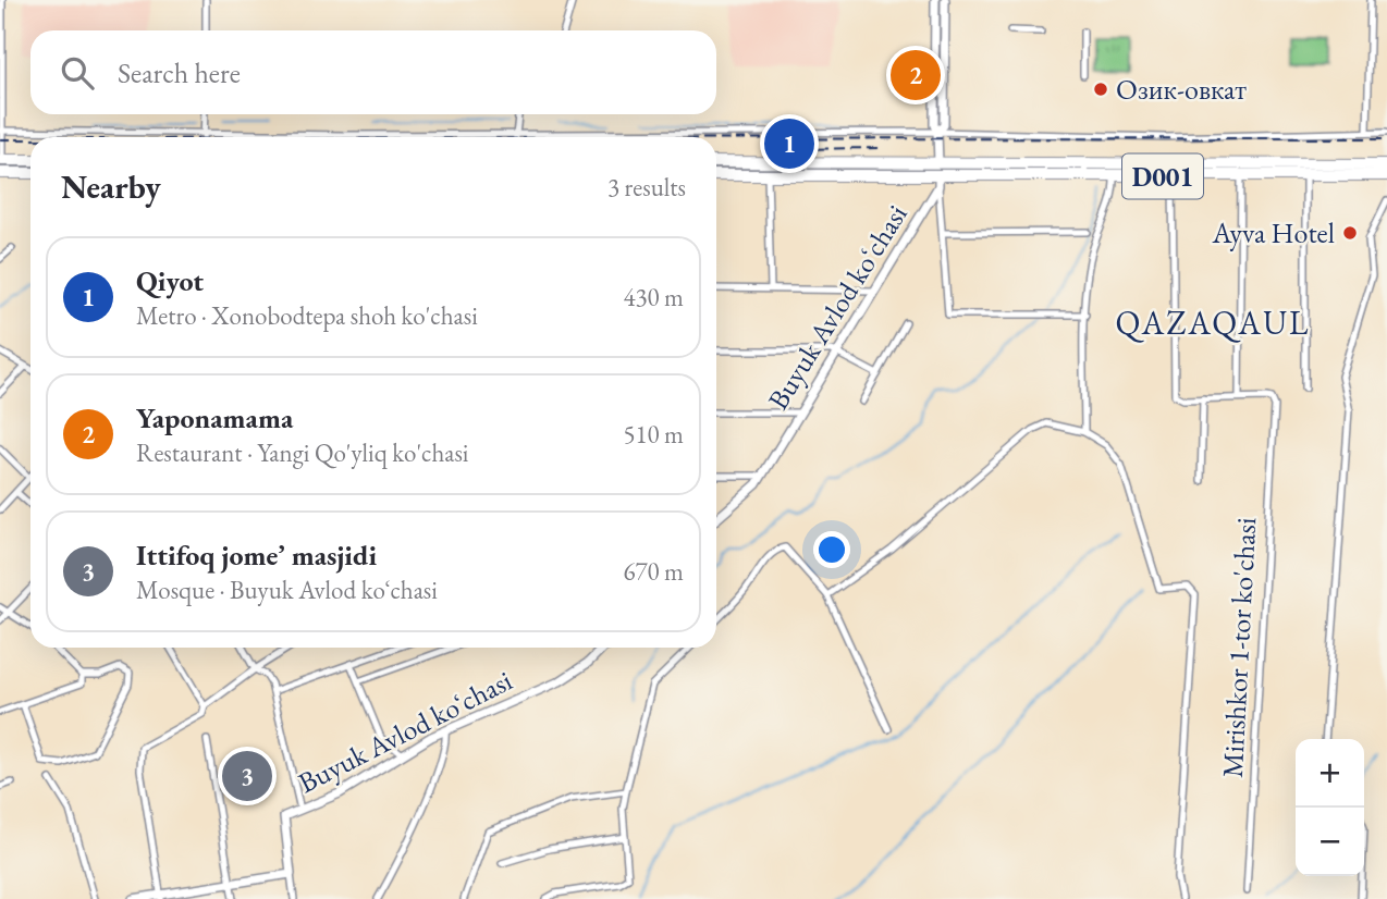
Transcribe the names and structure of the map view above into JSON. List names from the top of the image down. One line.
{"streets":{"highway":["D001"],"street":["Buyuk Avlod koʻchasi","Mirishkor 1-tor ko'chasi"]},"crossings":[["D001","Buyuk Avlod koʻchasi"]],"districts":["QAZAQAUL"],"places":["Озик-овкат","Ayva Hotel"],"page":{"search":"Search here","pins":["2","1","3"],"heading":["Nearby","3 results"],"list":[{"mark":"1","name":"Qiyot","note":"Metro · Xonobodtepa shoh ko'chasi","value":"430 m"},{"mark":"2","name":"Yaponamama","note":"Restaurant · Yangi Qo'yliq ko'chasi","value":"510 m"},{"mark":"3","name":"Ittifoq jome’ masjidi","note":"Mosque · Buyuk Avlod koʻchasi","value":"670 m"}],"map_buttons":["+","−"]}}
